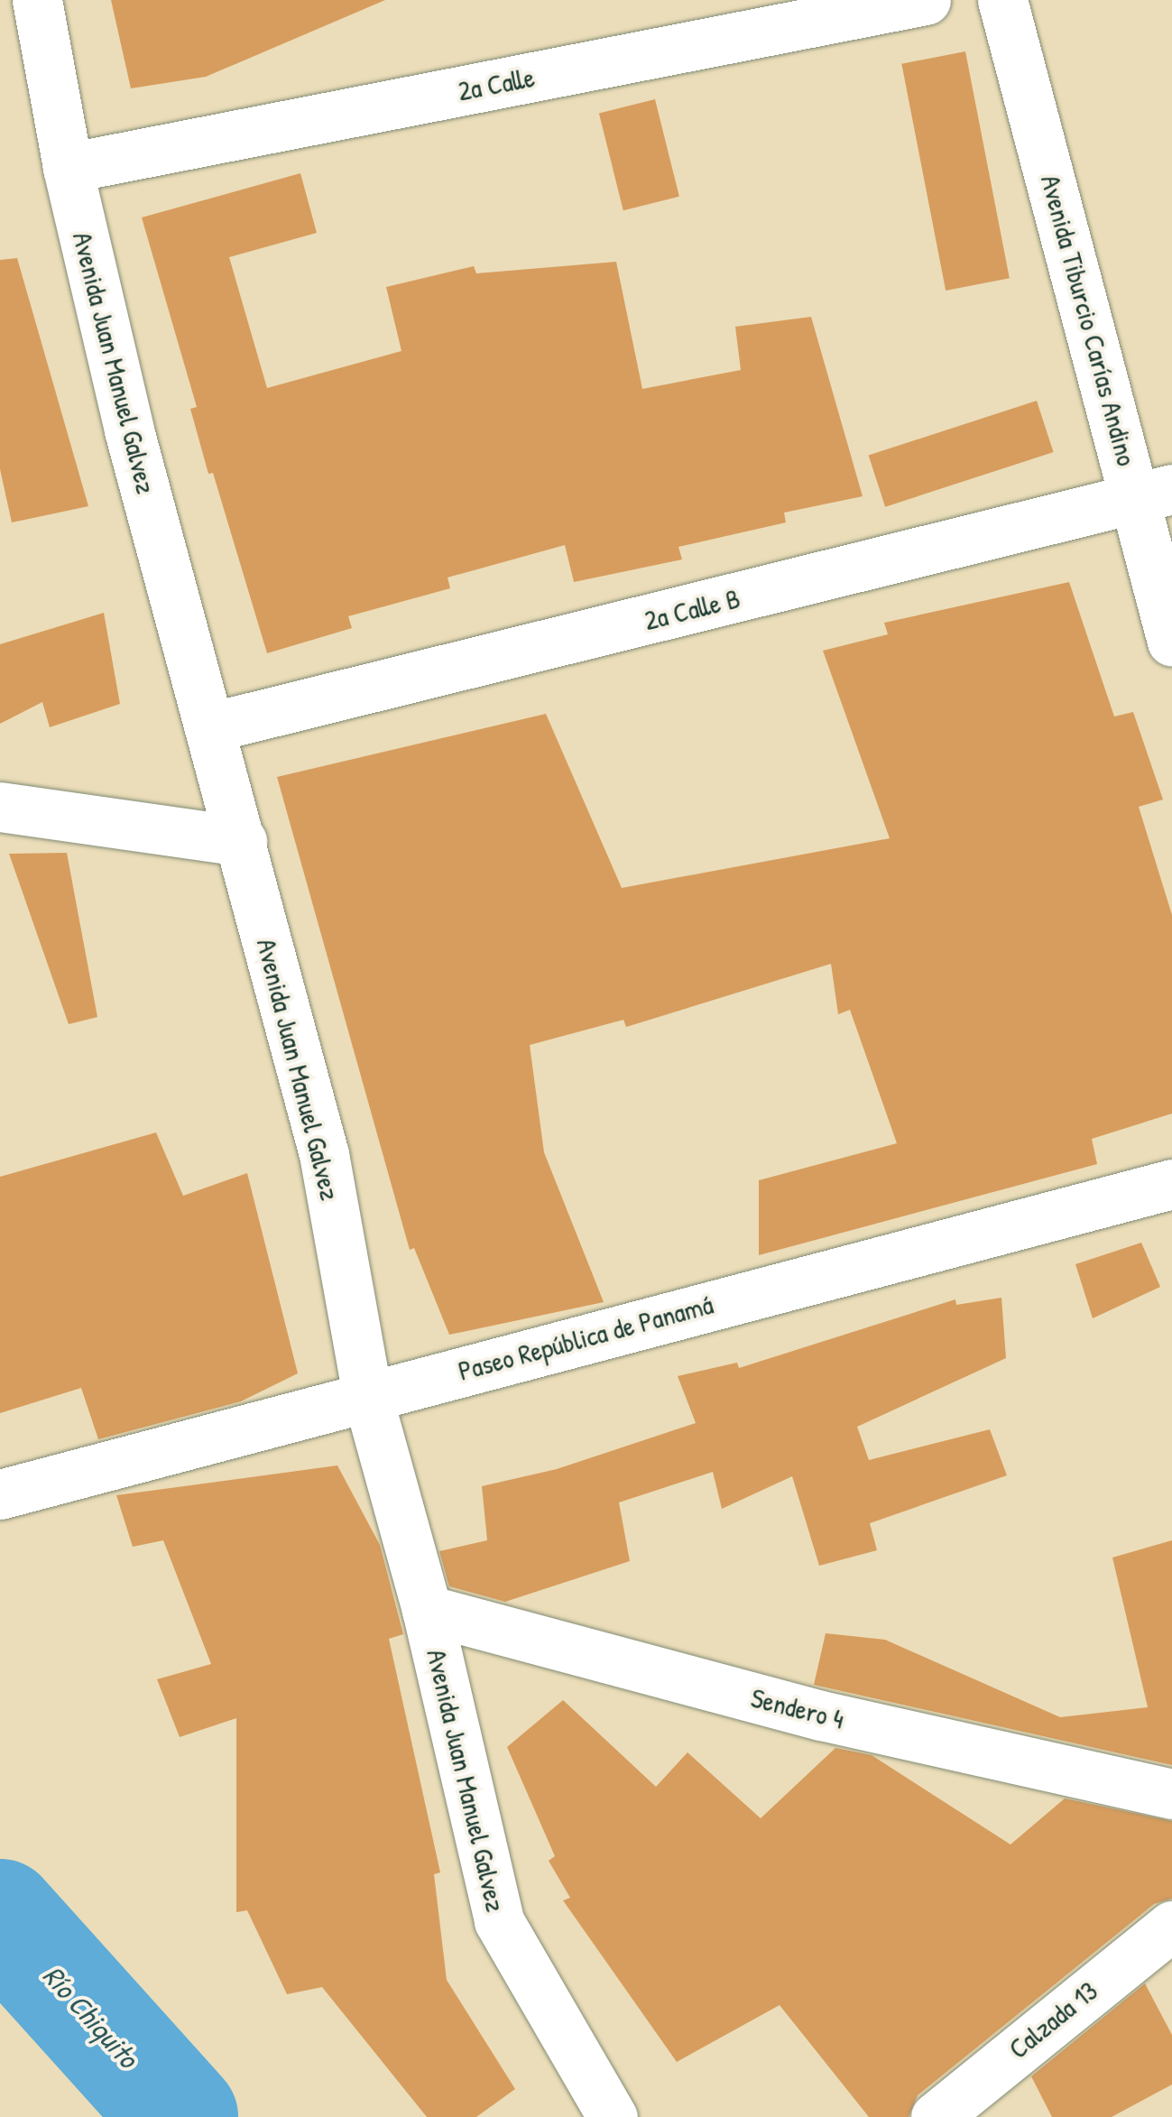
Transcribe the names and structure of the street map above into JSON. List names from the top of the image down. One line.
{"streets":{"street":["2a Calle","Avenida Tiburcio Carías Andino","Avenida Juan Manuel Galvez","2a Calle B","Paseo República de Panamá","Sendero 4","Calzada 13"]},"crossings":[["2a Calle","Avenida Juan Manuel Galvez"],["Avenida Tiburcio Carías Andino","2a Calle B"],["Avenida Juan Manuel Galvez","2a Calle B"],["Avenida Juan Manuel Galvez","Paseo República de Panamá"],["Avenida Juan Manuel Galvez","Sendero 4"]],"water":["Río Chiquito"]}
